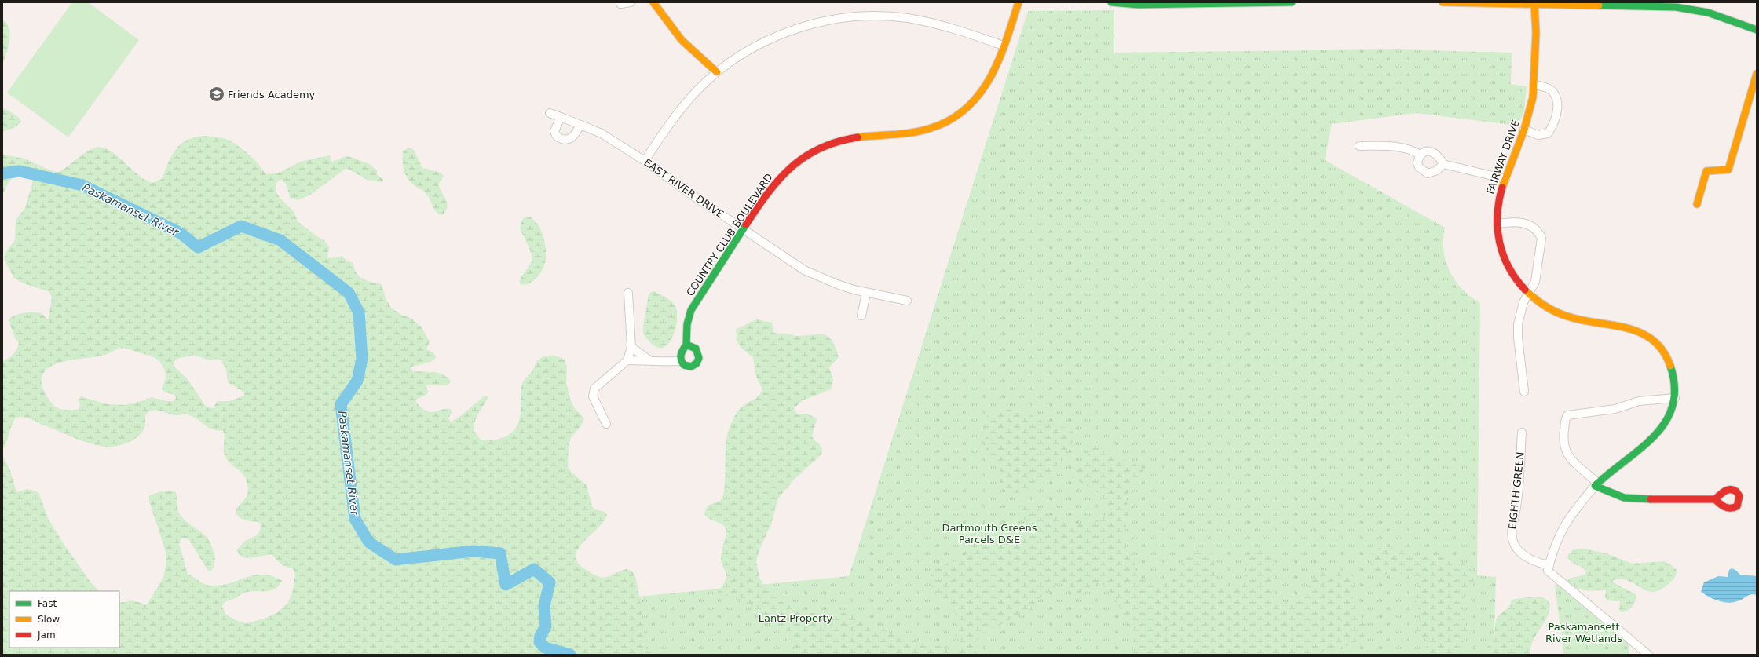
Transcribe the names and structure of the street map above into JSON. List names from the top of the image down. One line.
{"streets":{"street":["FAIRWAY DRIVE","EAST RIVER DRIVE","COUNTRY CLUB BOULEVARD","EIGHTH GREEN"]},"crossings":[["EAST RIVER DRIVE","COUNTRY CLUB BOULEVARD"]],"water":["Paskamanset River"],"parks":["Dartmouth Greens Parcels D&E","Lantz Property","Paskamansett River Wetlands"],"places":{"school or university":["Friends Academy"]},"legend":["Fast","Slow","Jam"]}
